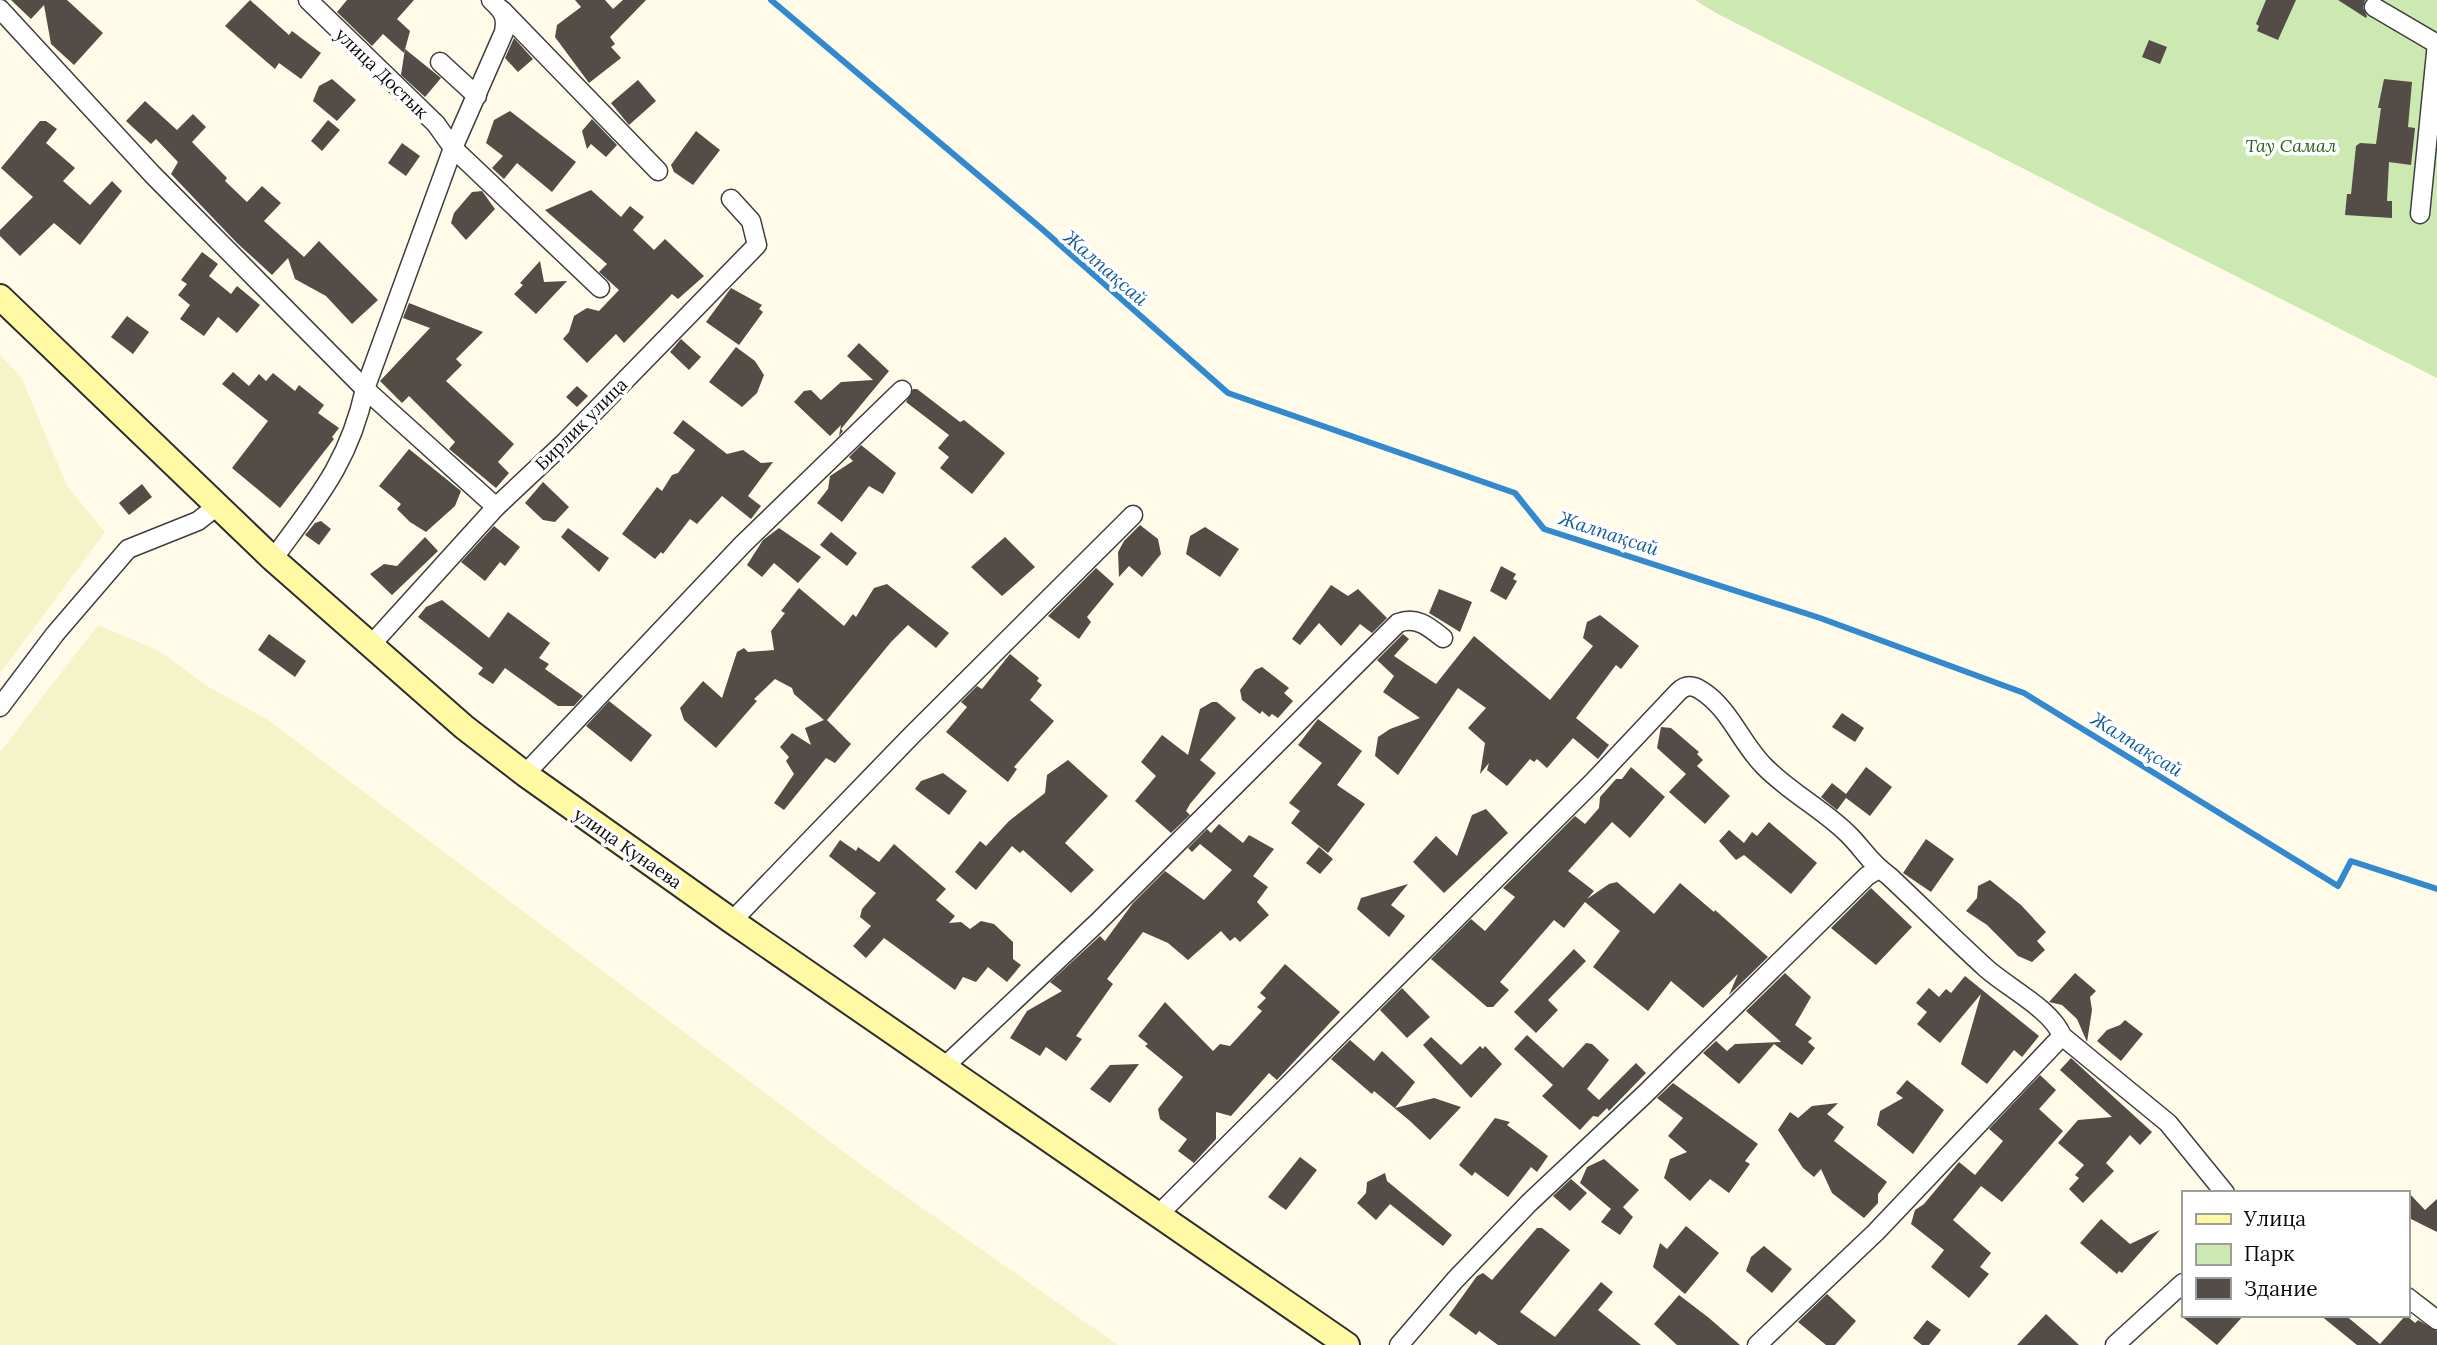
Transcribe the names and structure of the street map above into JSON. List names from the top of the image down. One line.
{"streets":{"main road":["улица Кунаева"],"street":["улица Достык","Бирлик улица"]},"crossings":[["Бирлик улица","улица Кунаева"]],"water":["Жалпақсай"],"parks":["Тау Самал"],"legend":["Улица","Парк","Здание"]}
